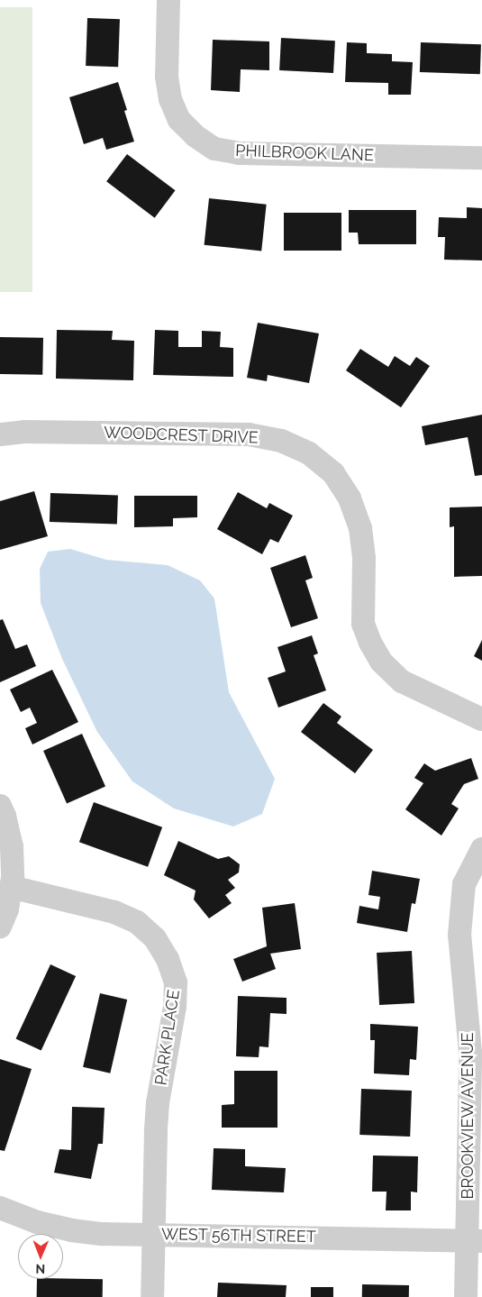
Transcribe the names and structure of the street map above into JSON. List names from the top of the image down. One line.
{"streets":{"street":["PHILBROOK LANE","WOODCREST DRIVE","PARK PLACE","BROOKVIEW AVENUE","WEST 56TH STREET"]},"crossings":[["PARK PLACE","WEST 56TH STREET"],["BROOKVIEW AVENUE","WEST 56TH STREET"]],"north":"bottom"}
